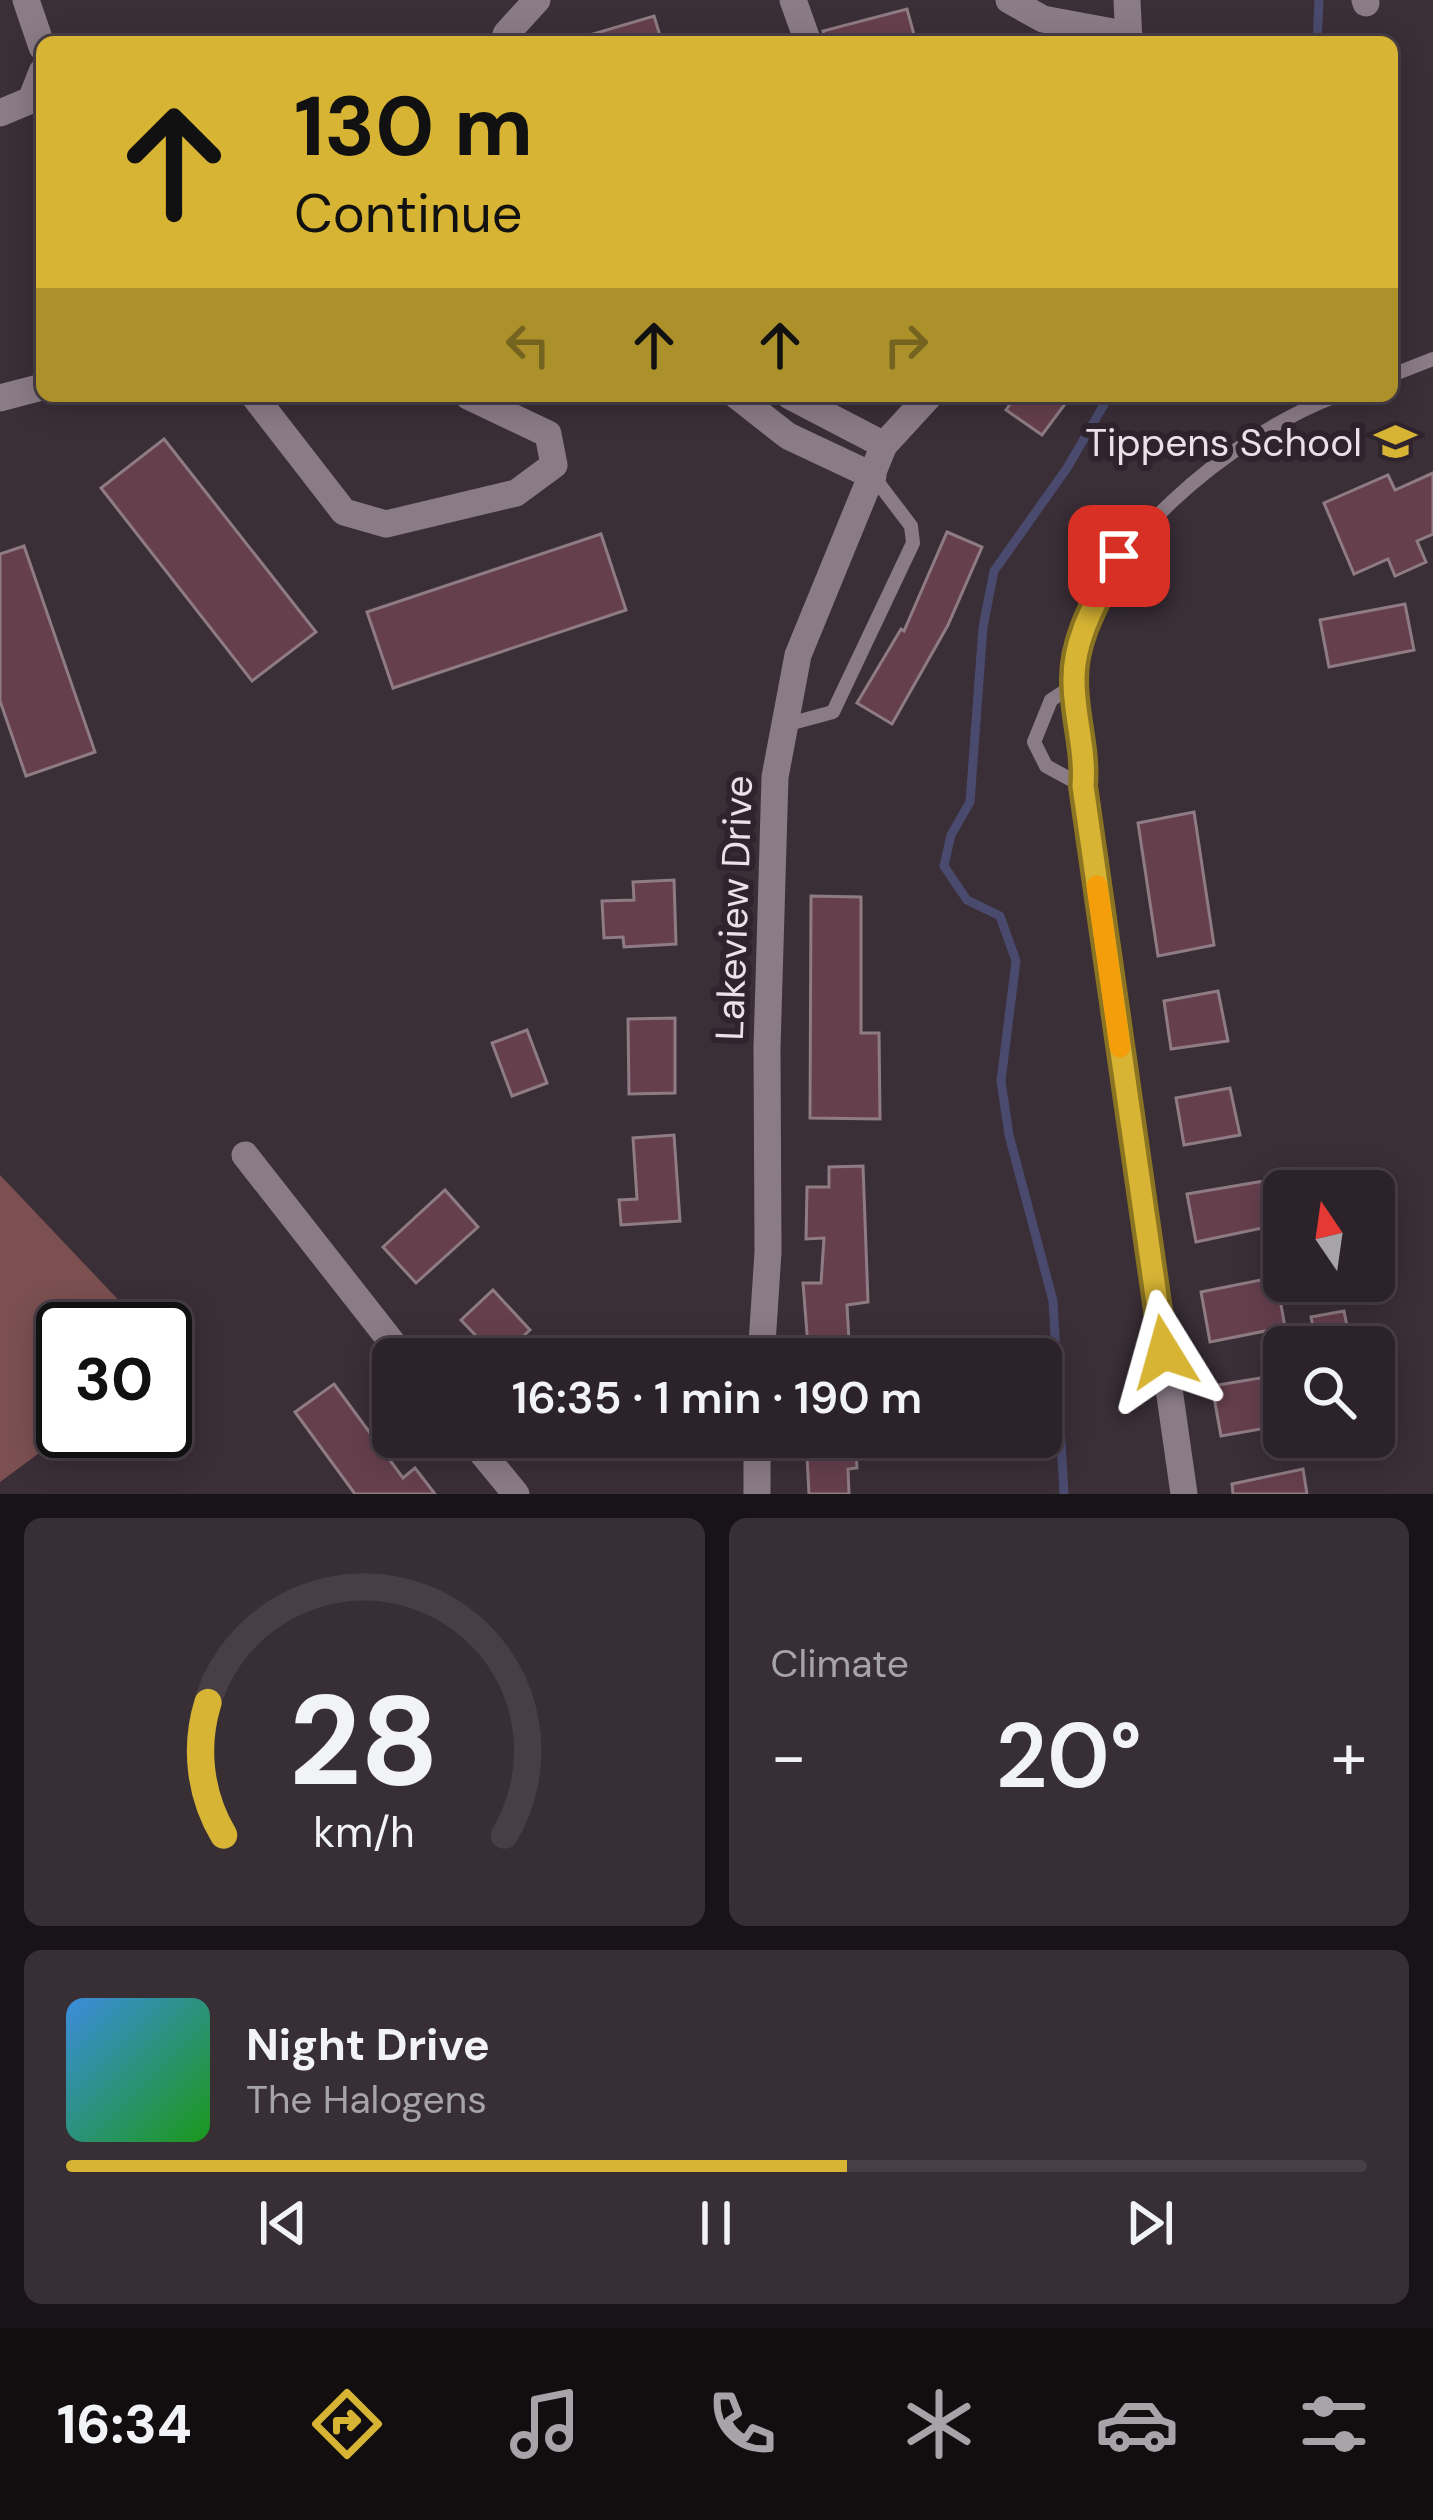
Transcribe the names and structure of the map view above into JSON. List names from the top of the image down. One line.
{"streets":{"street":["Lakeview Drive"]},"places":{"school or university":["Tippens School"]},"north":"top","page":{"turn":["130 m","Continue"],"limit":"30","trip":"16:35 · 1 min · 190 m","tile":"Climate","heat":["−","20°","+"],"song":["Night Drive","The Halogens"],"tabs":"16:34","gauge":["28","km/h"]}}
